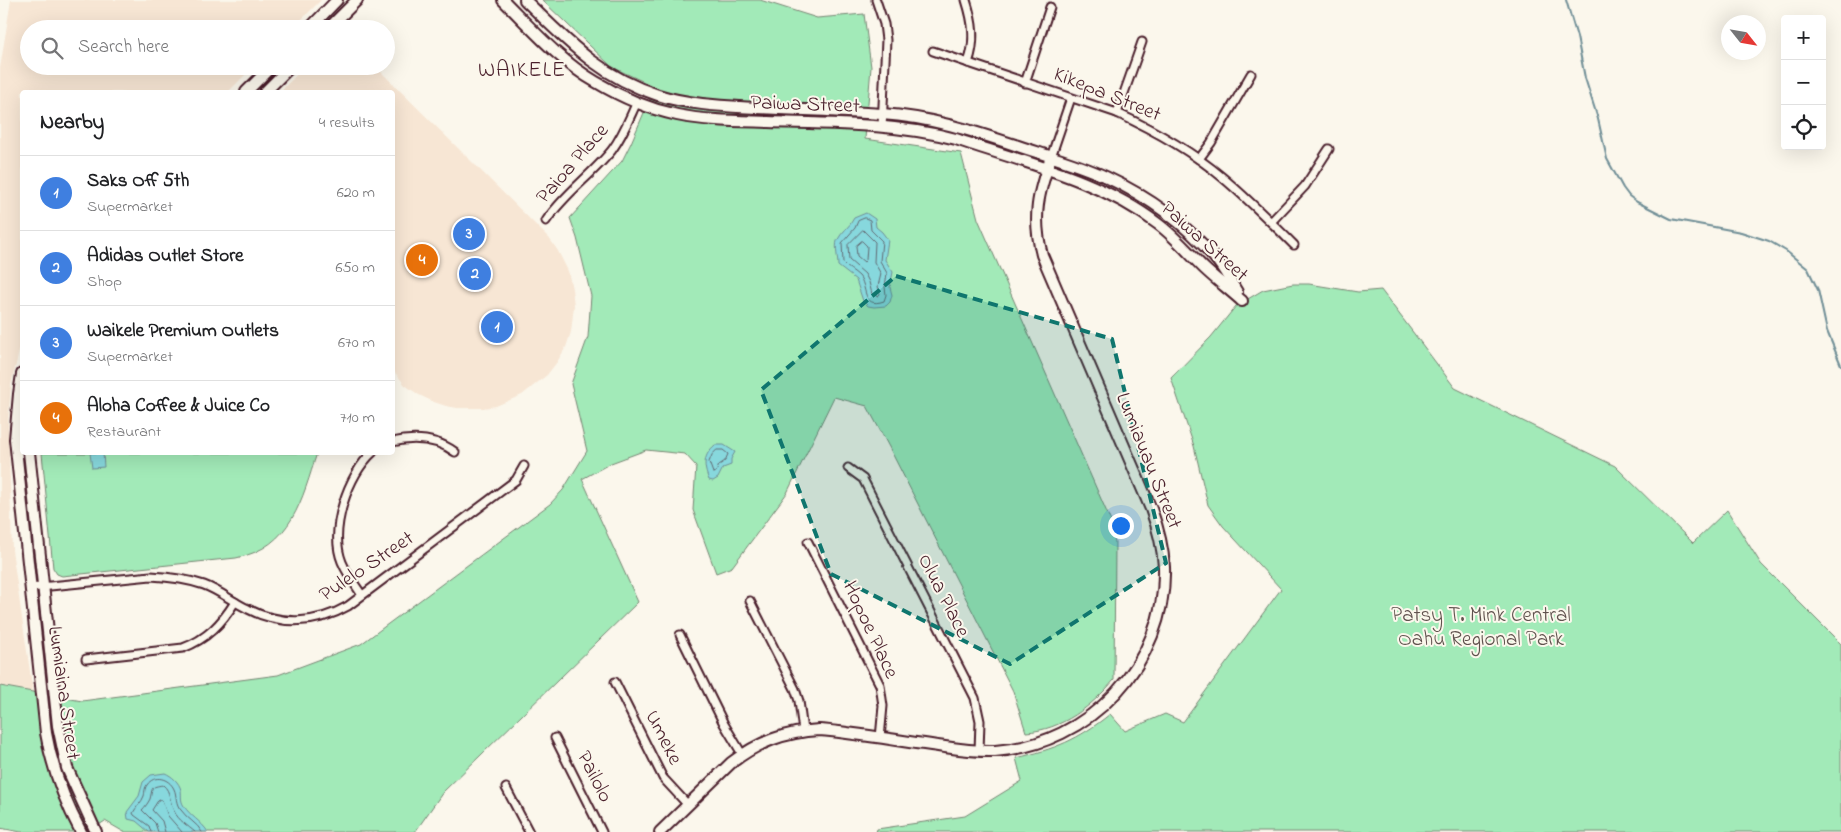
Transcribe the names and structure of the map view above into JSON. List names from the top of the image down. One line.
{"streets":{"street":["Kikepa Street","Paiwa Street","Paioa Place","Lumiauau Street","Pulelo Street","Olua Place","Hopoe Place","Lumiaina Street","Umeke","Pailolo"]},"crossings":[["Kikepa Street","Lumiauau Street"],["Paiwa Street","Paioa Place"],["Paiwa Street","Lumiauau Street"],["Lumiauau Street","Olua Place"],["Lumiauau Street","Hopoe Place"],["Lumiauau Street","Umeke"],["Pulelo Street","Lumiaina Street"]],"districts":["WAIKELE"],"parks":["Patsy T. Mink Central Oahu Regional Park"],"north":"bottom right","page":{"map_buttons":["+","−"],"search":"Search here","heading":["Nearby","4 results"],"list":[{"mark":"1","name":"Saks Off 5th","note":"Supermarket","value":"620 m"},{"mark":"2","name":"Adidas Outlet Store","note":"Shop","value":"650 m"},{"mark":"3","name":"Waikele Premium Outlets","note":"Supermarket","value":"670 m"},{"mark":"4","name":"Aloha Coffee & Juice Co","note":"Restaurant","value":"710 m"}],"pins":["3","4","2","1"]}}
